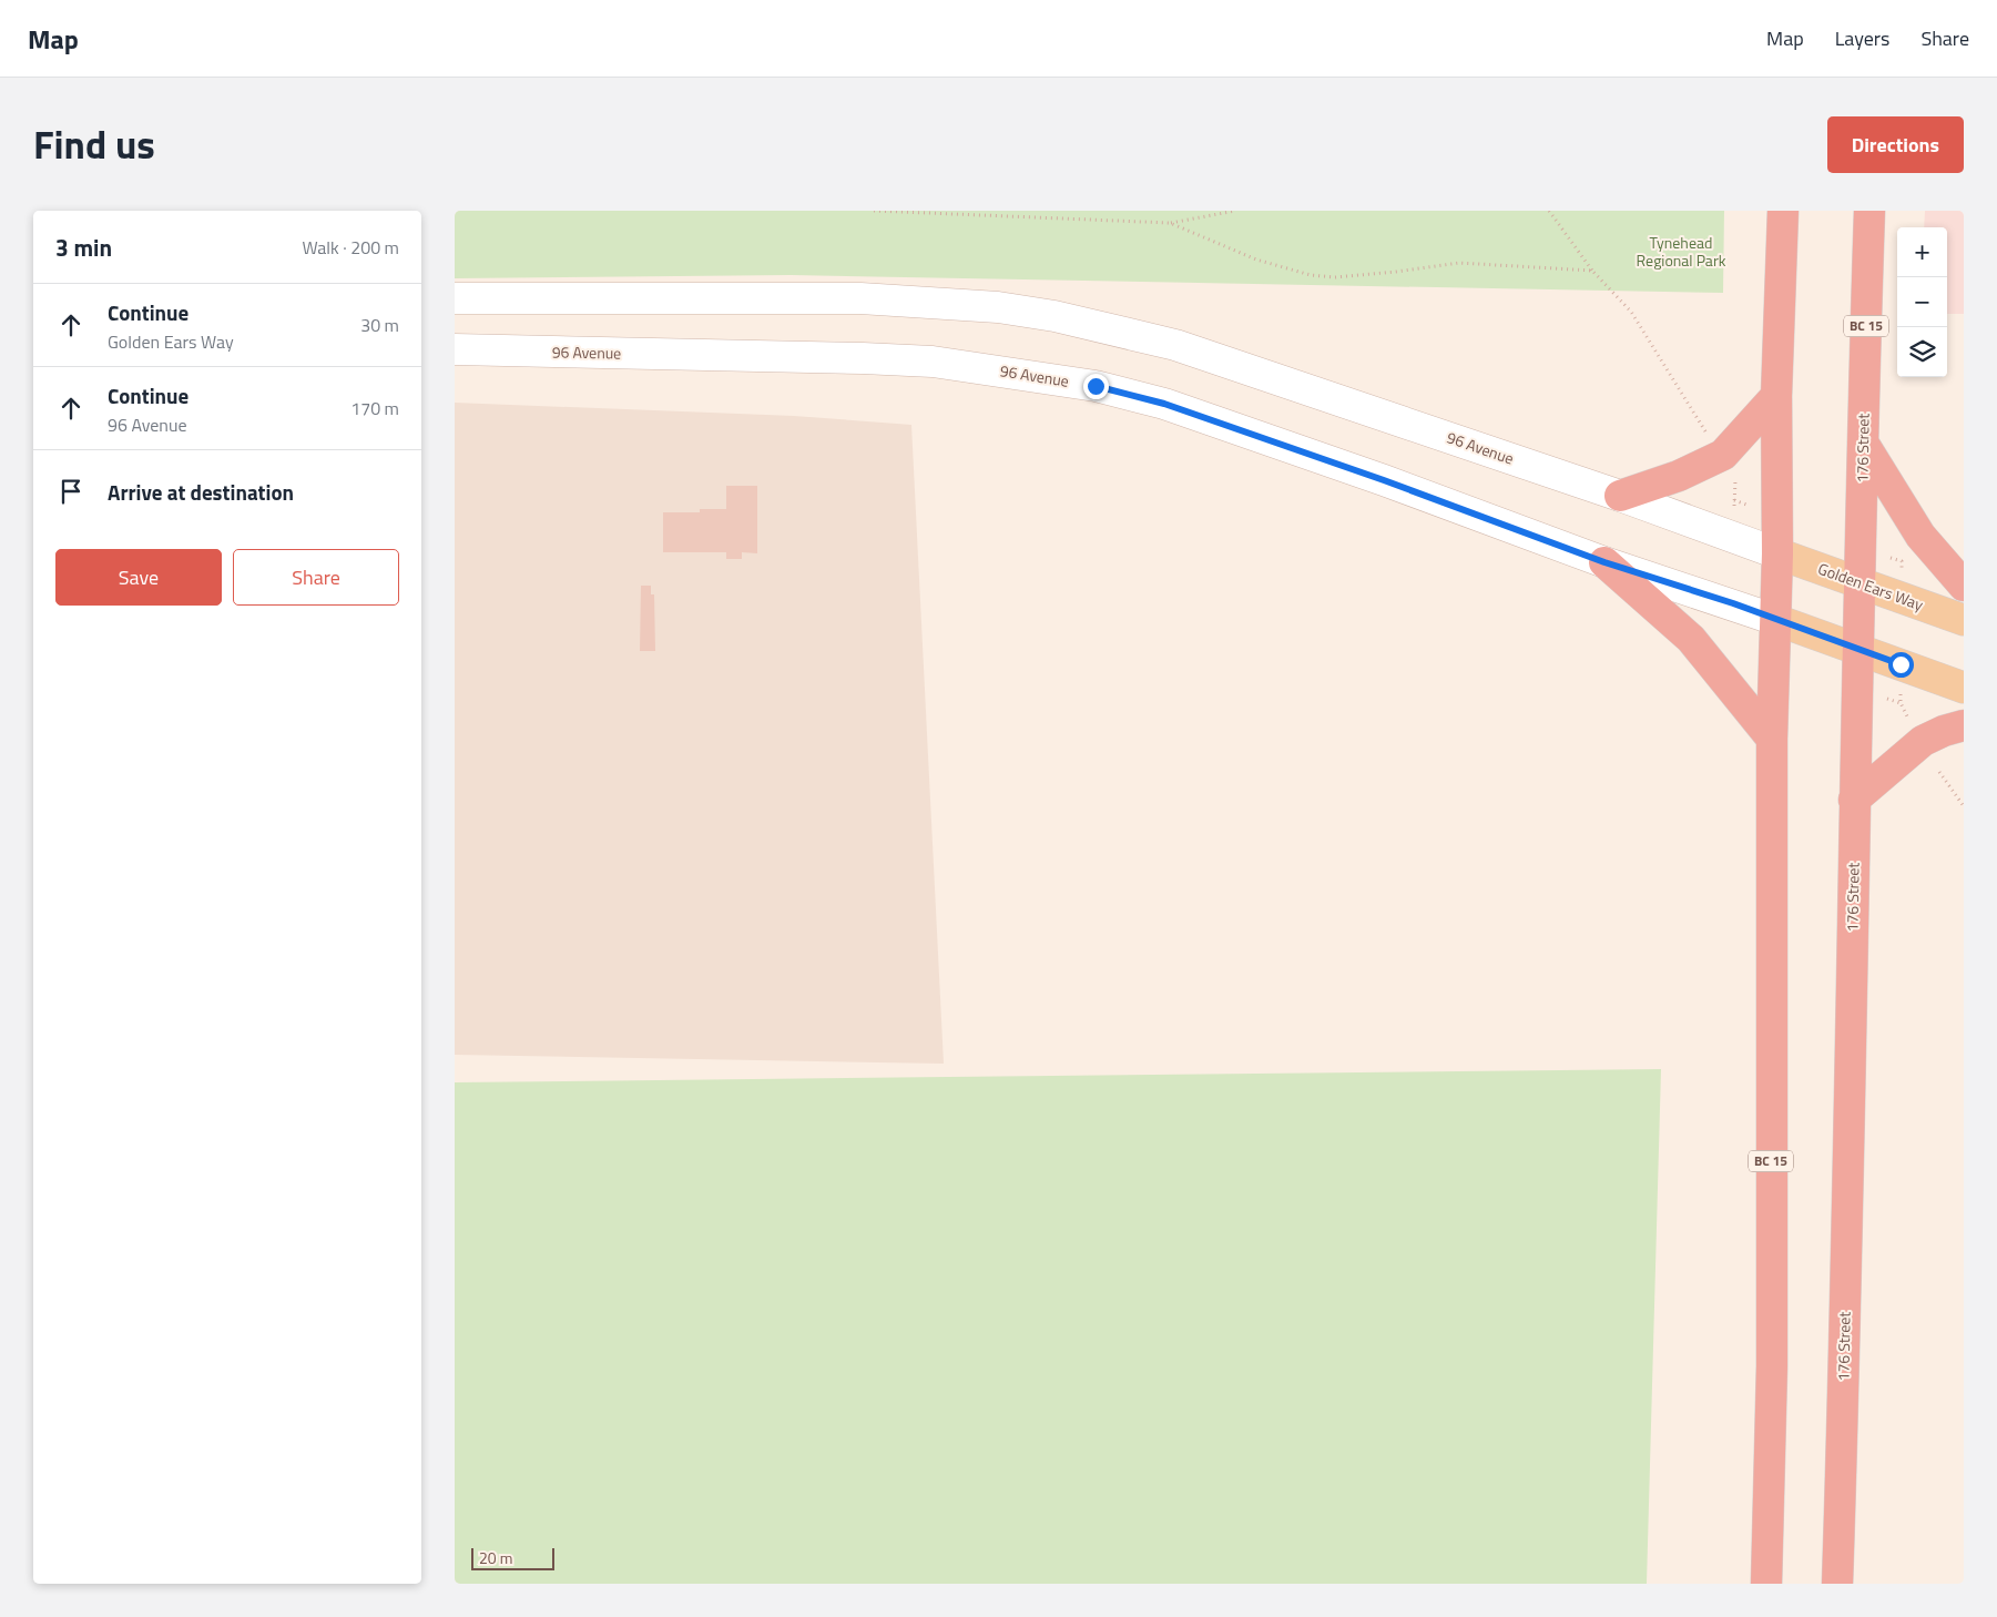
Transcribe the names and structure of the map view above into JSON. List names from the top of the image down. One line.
{"streets":{"highway":["BC 15","176 Street"],"main road":["96 Avenue","Golden Ears Way"]},"crossings":[["BC 15","96 Avenue"],["BC 15","Golden Ears Way"],["96 Avenue","Golden Ears Way"],["176 Street","Golden Ears Way"]],"parks":["Tynehead Regional Park"],"scale_bar":"20 m","page":{"header":"Map","nav":["Map","Layers","Share"],"title":"Find us","buttons":["Directions",["Save","Share"]],"heading":["3 min","Walk · 200 m"],"map_buttons":["+","−"],"list":[["Continue","Golden Ears Way","30 m"],["Continue","96 Avenue","170 m"],"Arrive at destination"],"scale":"20 m"}}
